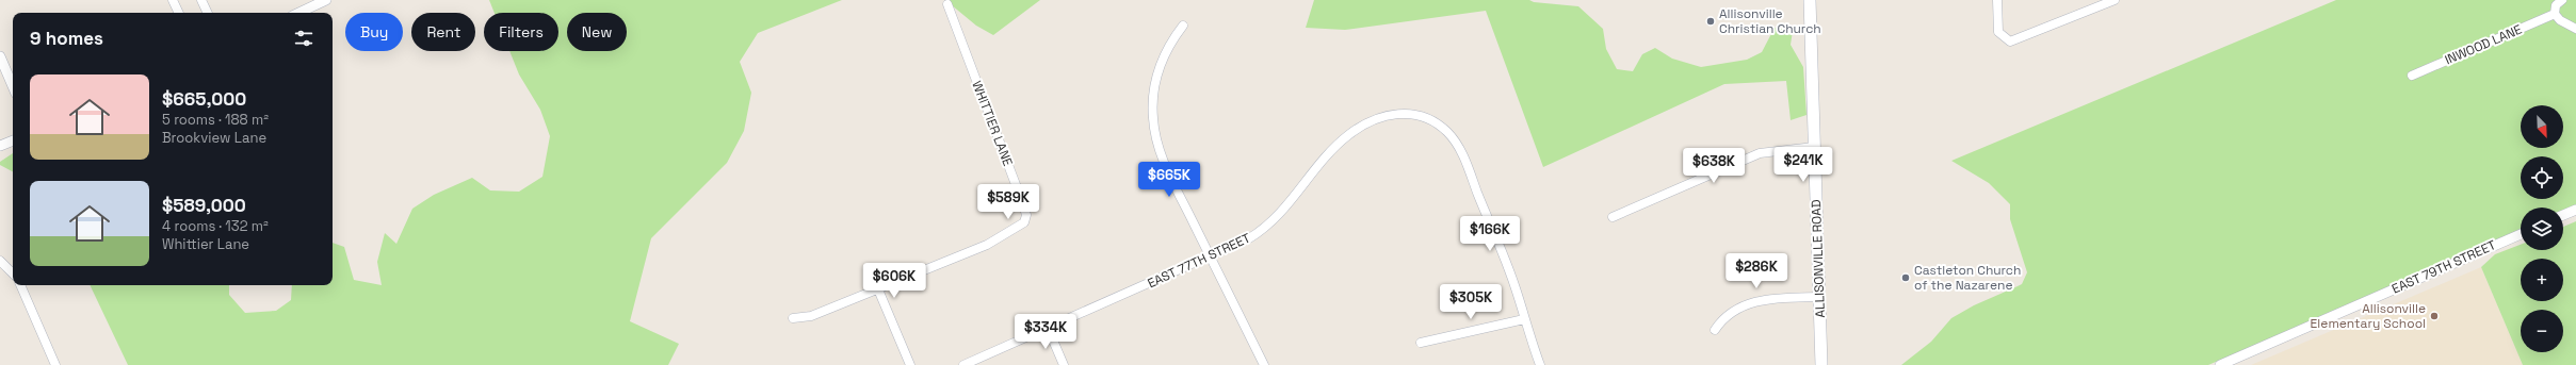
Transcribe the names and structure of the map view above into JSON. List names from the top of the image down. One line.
{"streets":{"main road":["ALLISONVILLE ROAD"],"street":["INWOOD LANE","WHITTIER LANE","EAST 77TH STREET","EAST 79TH STREET"]},"places":["Allisonville Christian Church","Castleton Church of the Nazarene","Allisonville Elementary School"],"north":"bottom right","page":{"chip":["Buy","Rent","Filters","New"],"heading":"9 homes","list":[{"name":"$665,000","note":"5 rooms · 188 m² · Brookview Lane"},{"name":"$589,000","note":"4 rooms · 132 m² · Whittier Lane"}],"map_buttons":["+","−"],"price":["$241K","$638K","$665K","$589K","$166K","$286K","$606K","$305K","$334K"]}}
